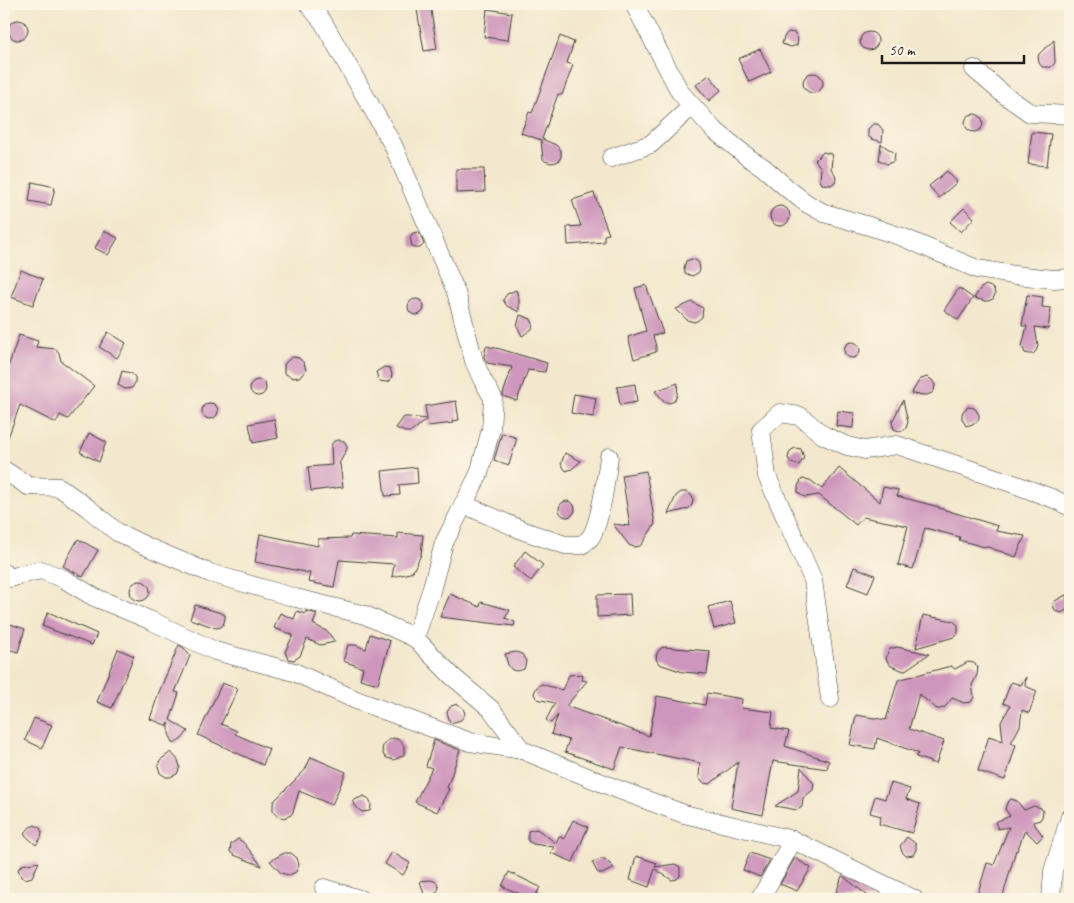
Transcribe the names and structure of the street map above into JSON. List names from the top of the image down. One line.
{"scale_bar":"50 m"}
